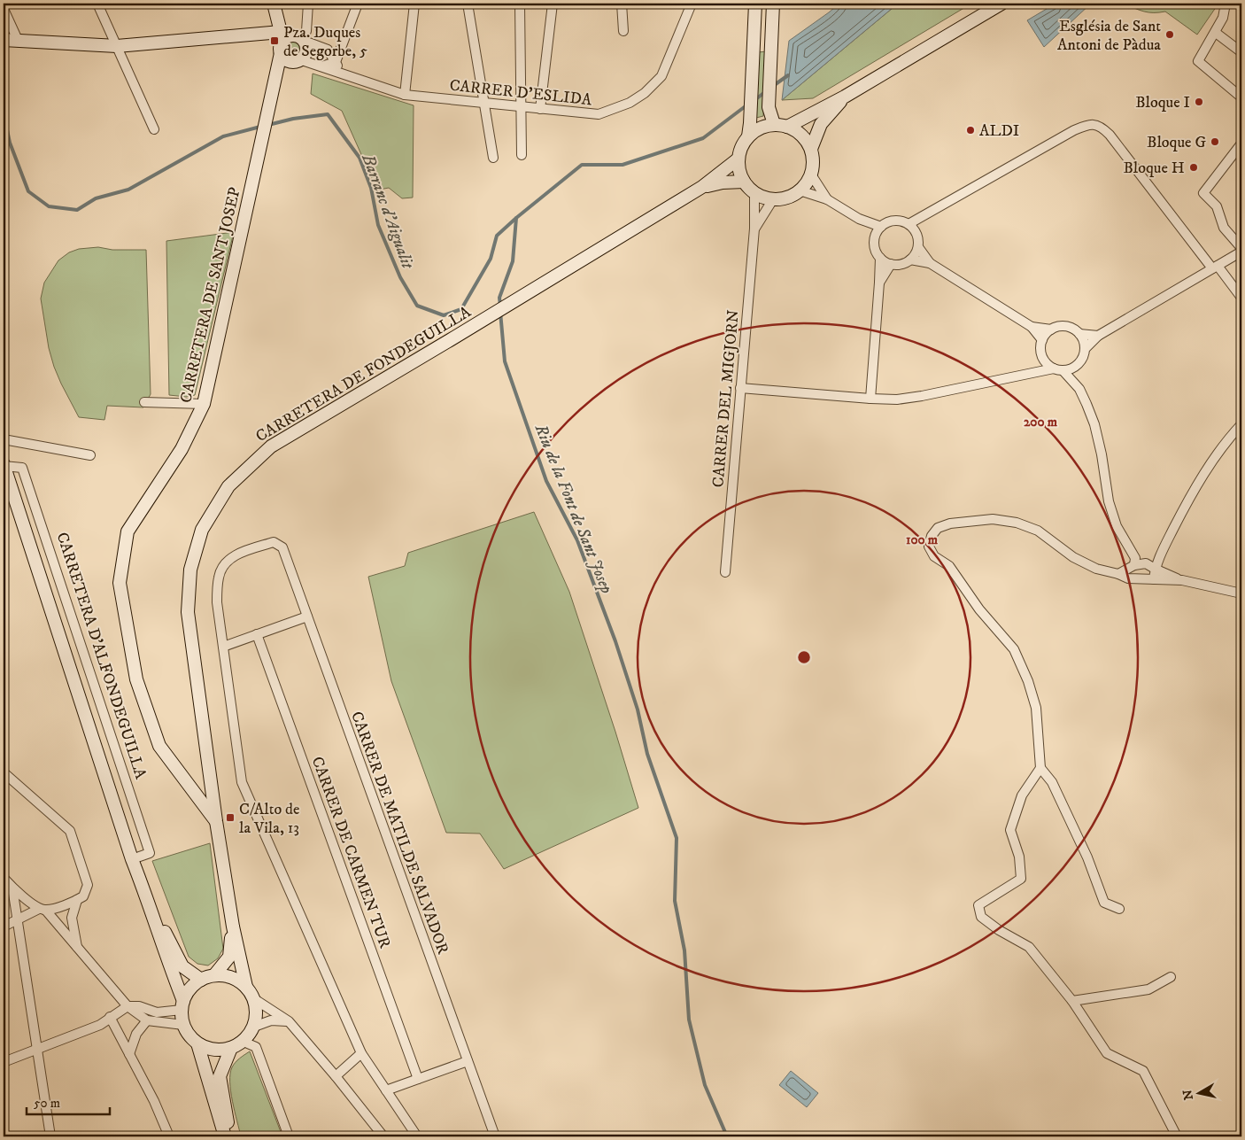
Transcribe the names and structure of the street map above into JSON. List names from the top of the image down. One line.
{"streets":{"main road":["CARRETERA DE SANT JOSEP","CARRETERA DE FONDEGUILLA","CARRETERA D'ALFONDEGUILLA"],"street":["CARRER D'ESLIDA","CARRER DEL MIGJORN","CARRER DE MATILDE SALVADOR","CARRER DE CARMEN TUR"]},"crossings":[["CARRER D'ESLIDA","CARRETERA DE SANT JOSEP"],["CARRETERA DE SANT JOSEP","CARRETERA DE FONDEGUILLA"],["CARRETERA DE FONDEGUILLA","CARRER DEL MIGJORN"],["CARRETERA DE FONDEGUILLA","CARRETERA D'ALFONDEGUILLA"]],"water":["Barranc d'Aigualit","Riu de la Font de Sant Josep"],"places":{"other":["Església de Sant Antoni de Pàdua","Bloque I","ALDI","Bloque G","Bloque H"],"transit":["Pza. Duques de Segorbe, 5","C/Alto de la Vila, 13"]},"scale_bar":"50 m","north":"left","rings":["200 m","100 m"]}
